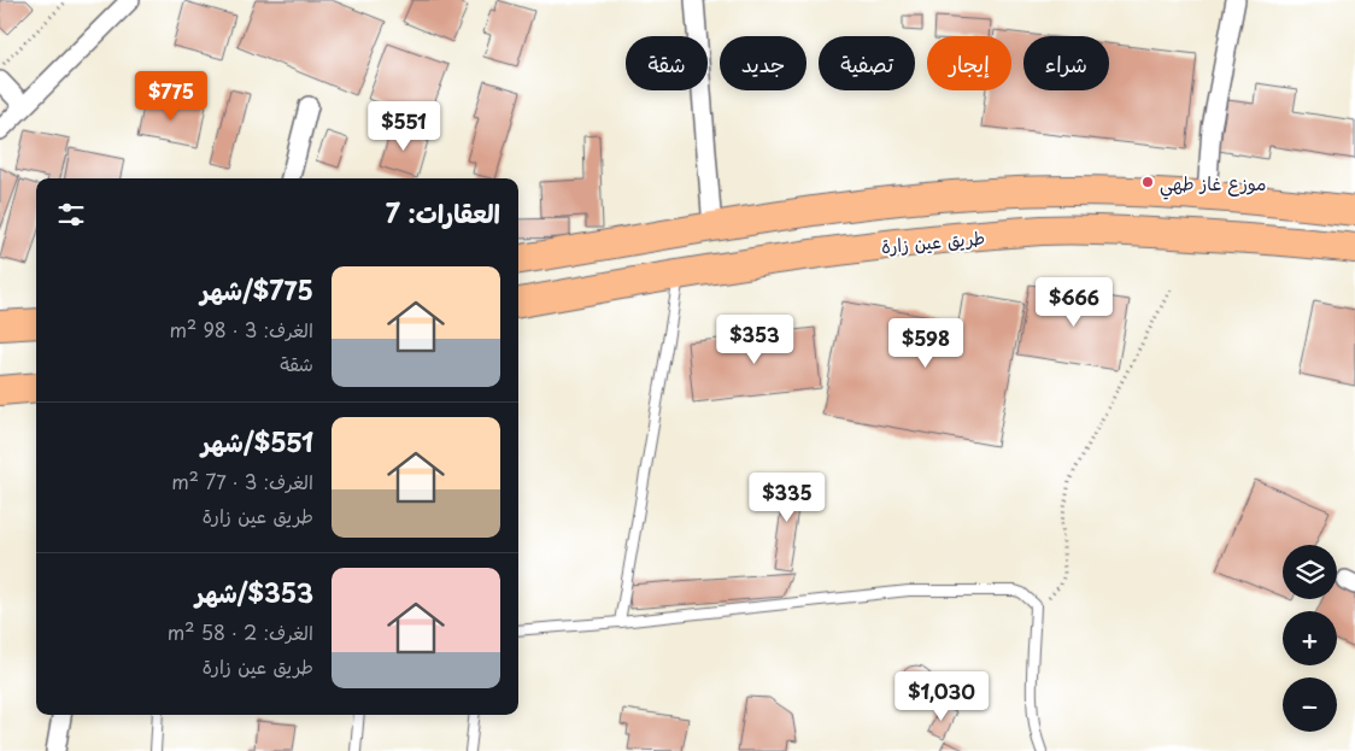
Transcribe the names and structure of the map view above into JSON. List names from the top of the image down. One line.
{"streets":{"main road":["طريق عين زارة"]},"places":["موزع غاز طهي"],"page":{"chip":["شراء","إيجار","تصفية","جديد","شقة"],"price":["$775","$551","$666","$353","$598","$335","$1,030"],"heading":"العقارات: 7","list":[{"name":"$775/شهر","note":"الغرف: 3 · 98 m² · شقة"},{"name":"$551/شهر","note":"الغرف: 3 · 77 m² · طريق عين زارة"},{"name":"$353/شهر","note":"الغرف: 2 · 58 m² · طريق عين زارة"}],"map_buttons":["+","−"]}}
